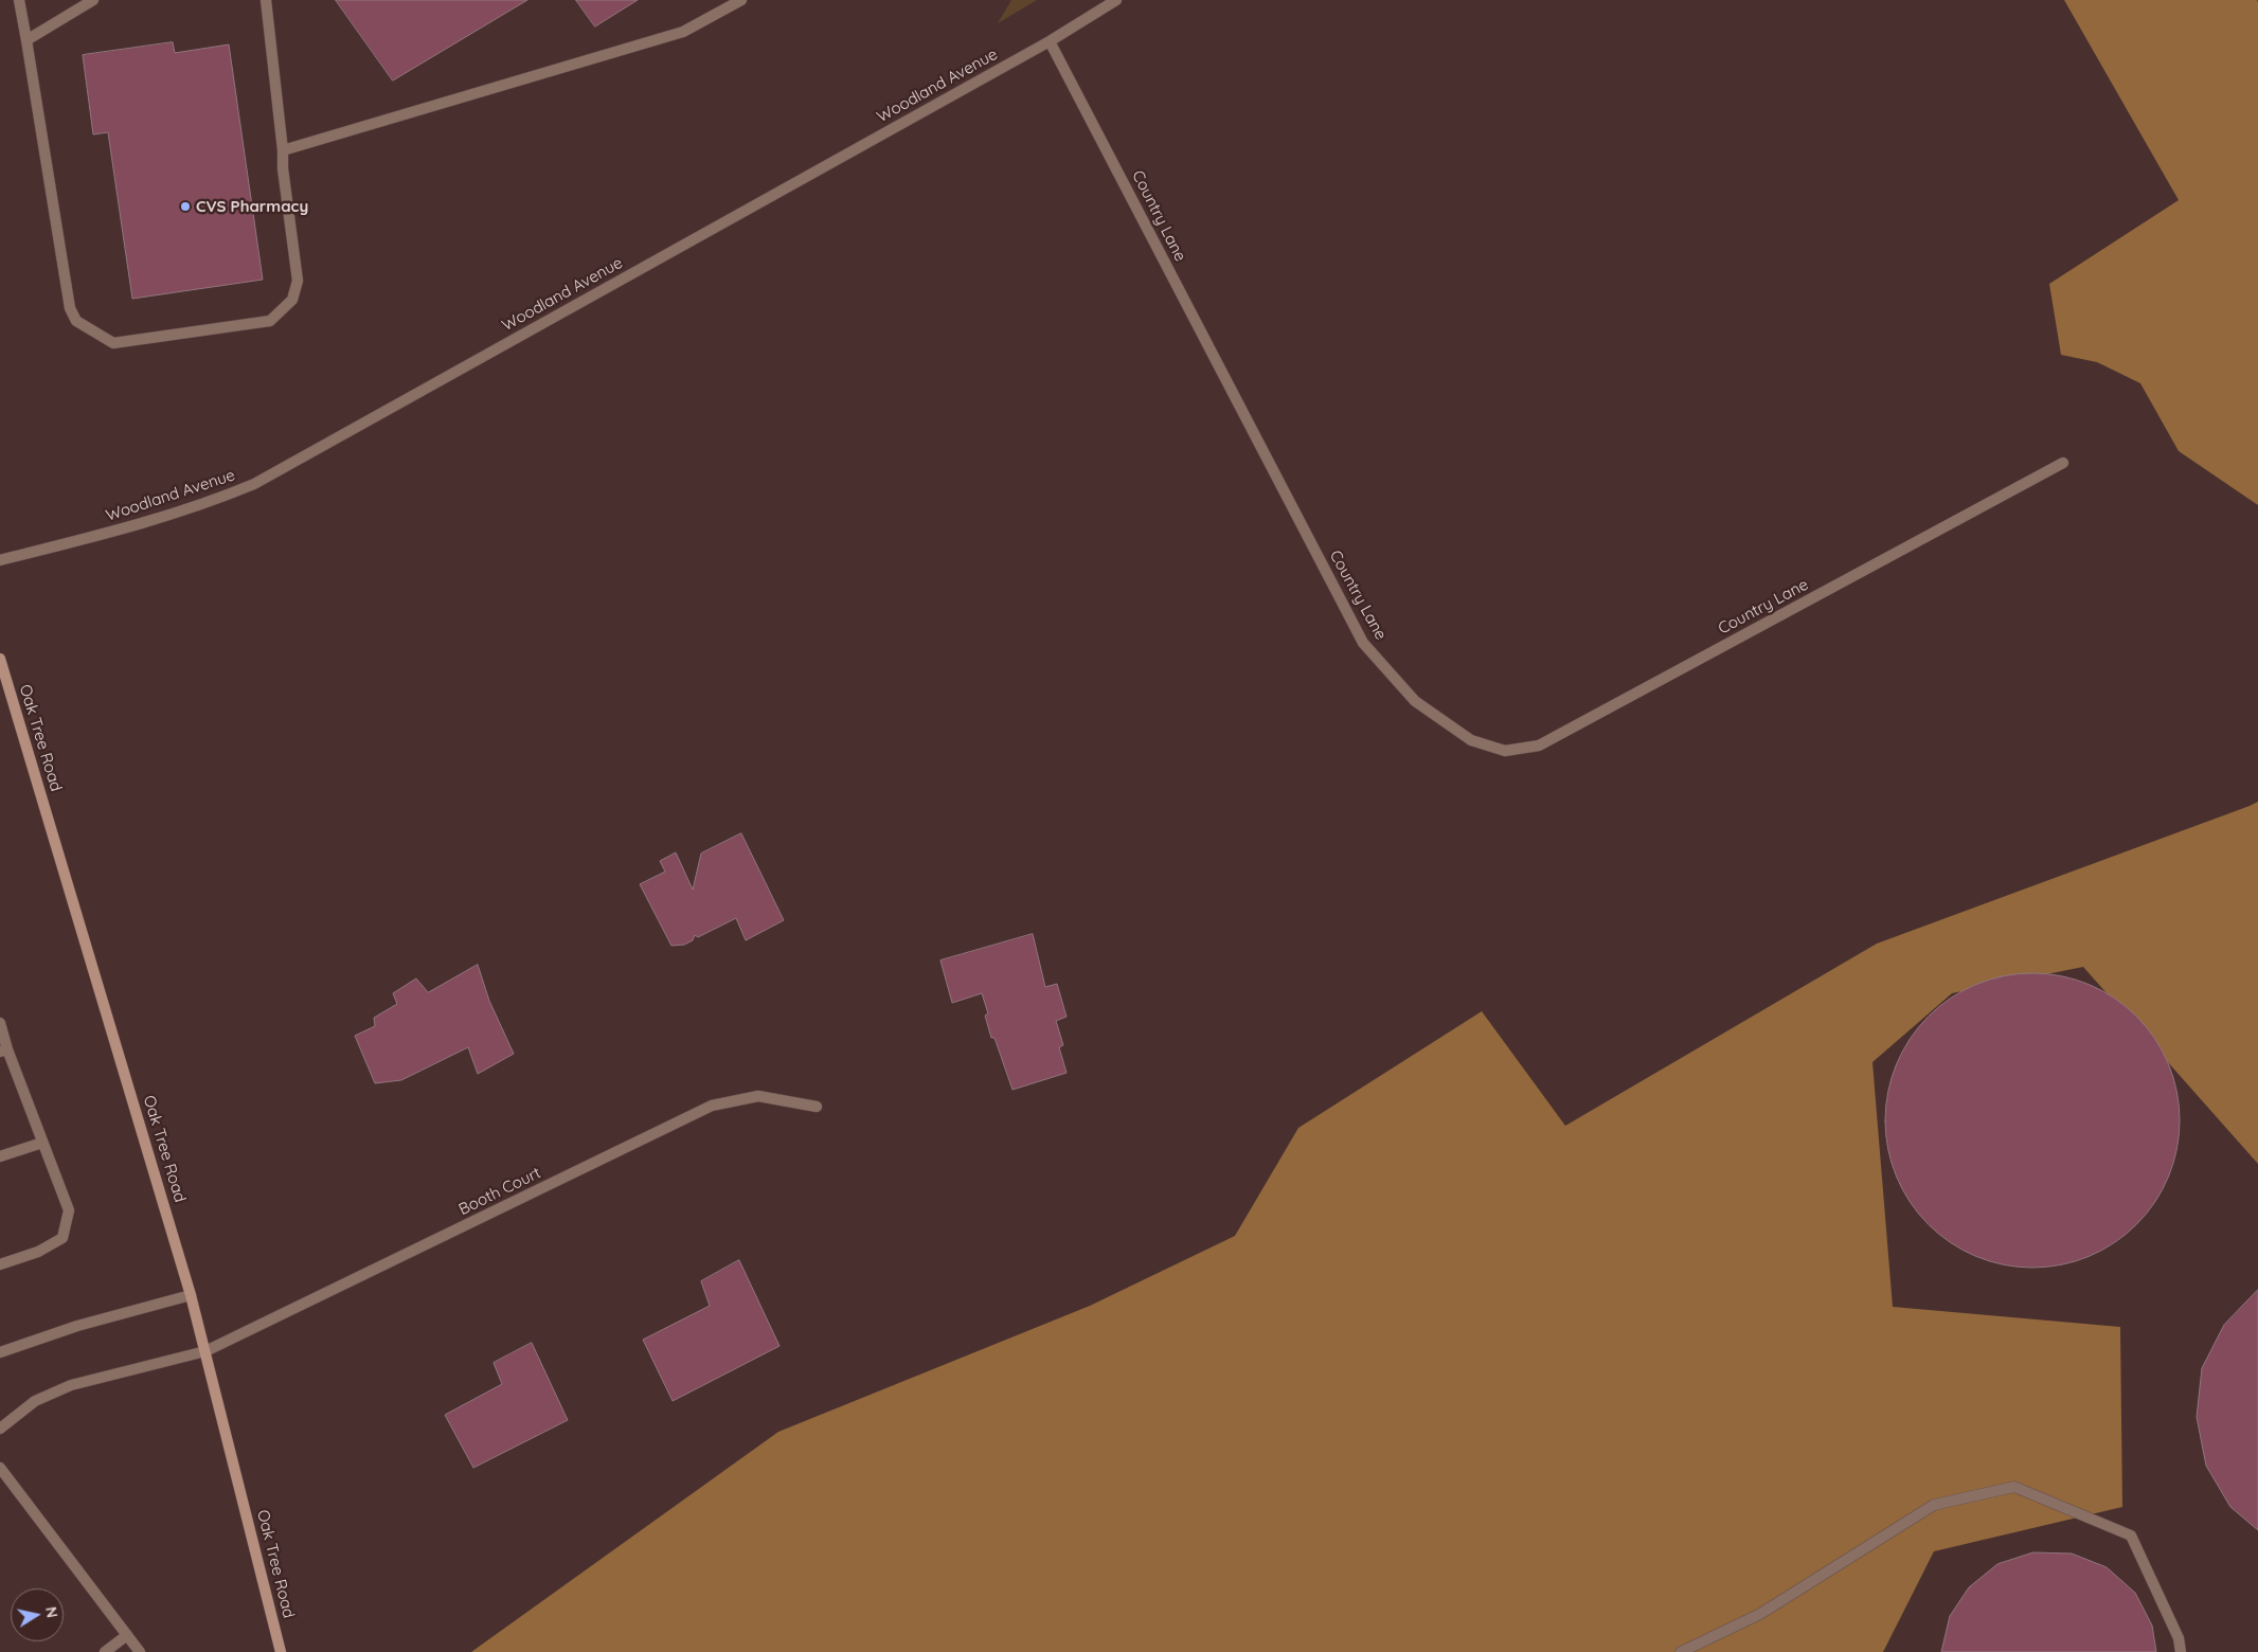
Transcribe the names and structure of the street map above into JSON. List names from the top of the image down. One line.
{"streets":{"main road":["Oak Tree Road"],"street":["Woodland Avenue","Country Lane","Booth Court"]},"crossings":[["Woodland Avenue","Country Lane"],["Oak Tree Road","Booth Court"]],"places":["CVS Pharmacy"],"north":"right"}
